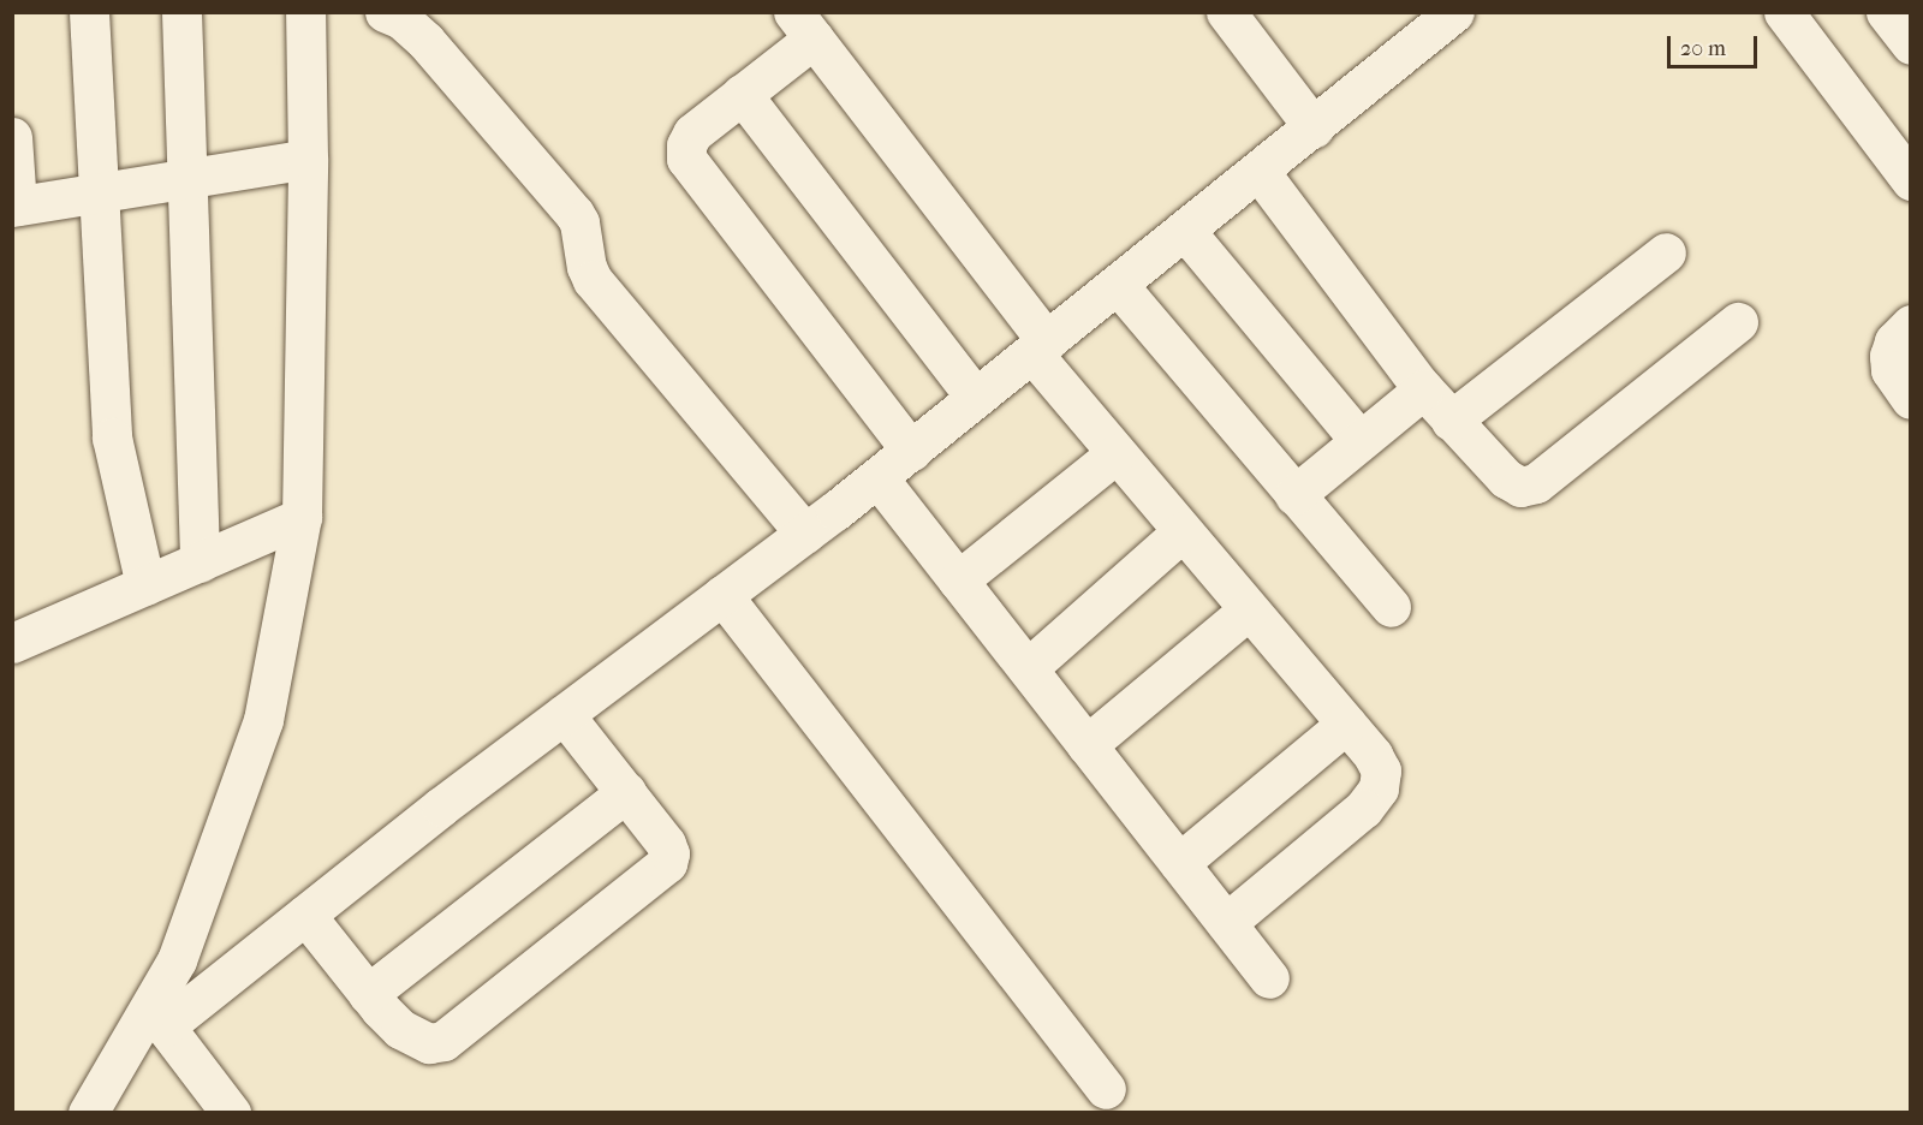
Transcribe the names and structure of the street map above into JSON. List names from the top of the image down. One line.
{"scale_bar":"20 m"}
